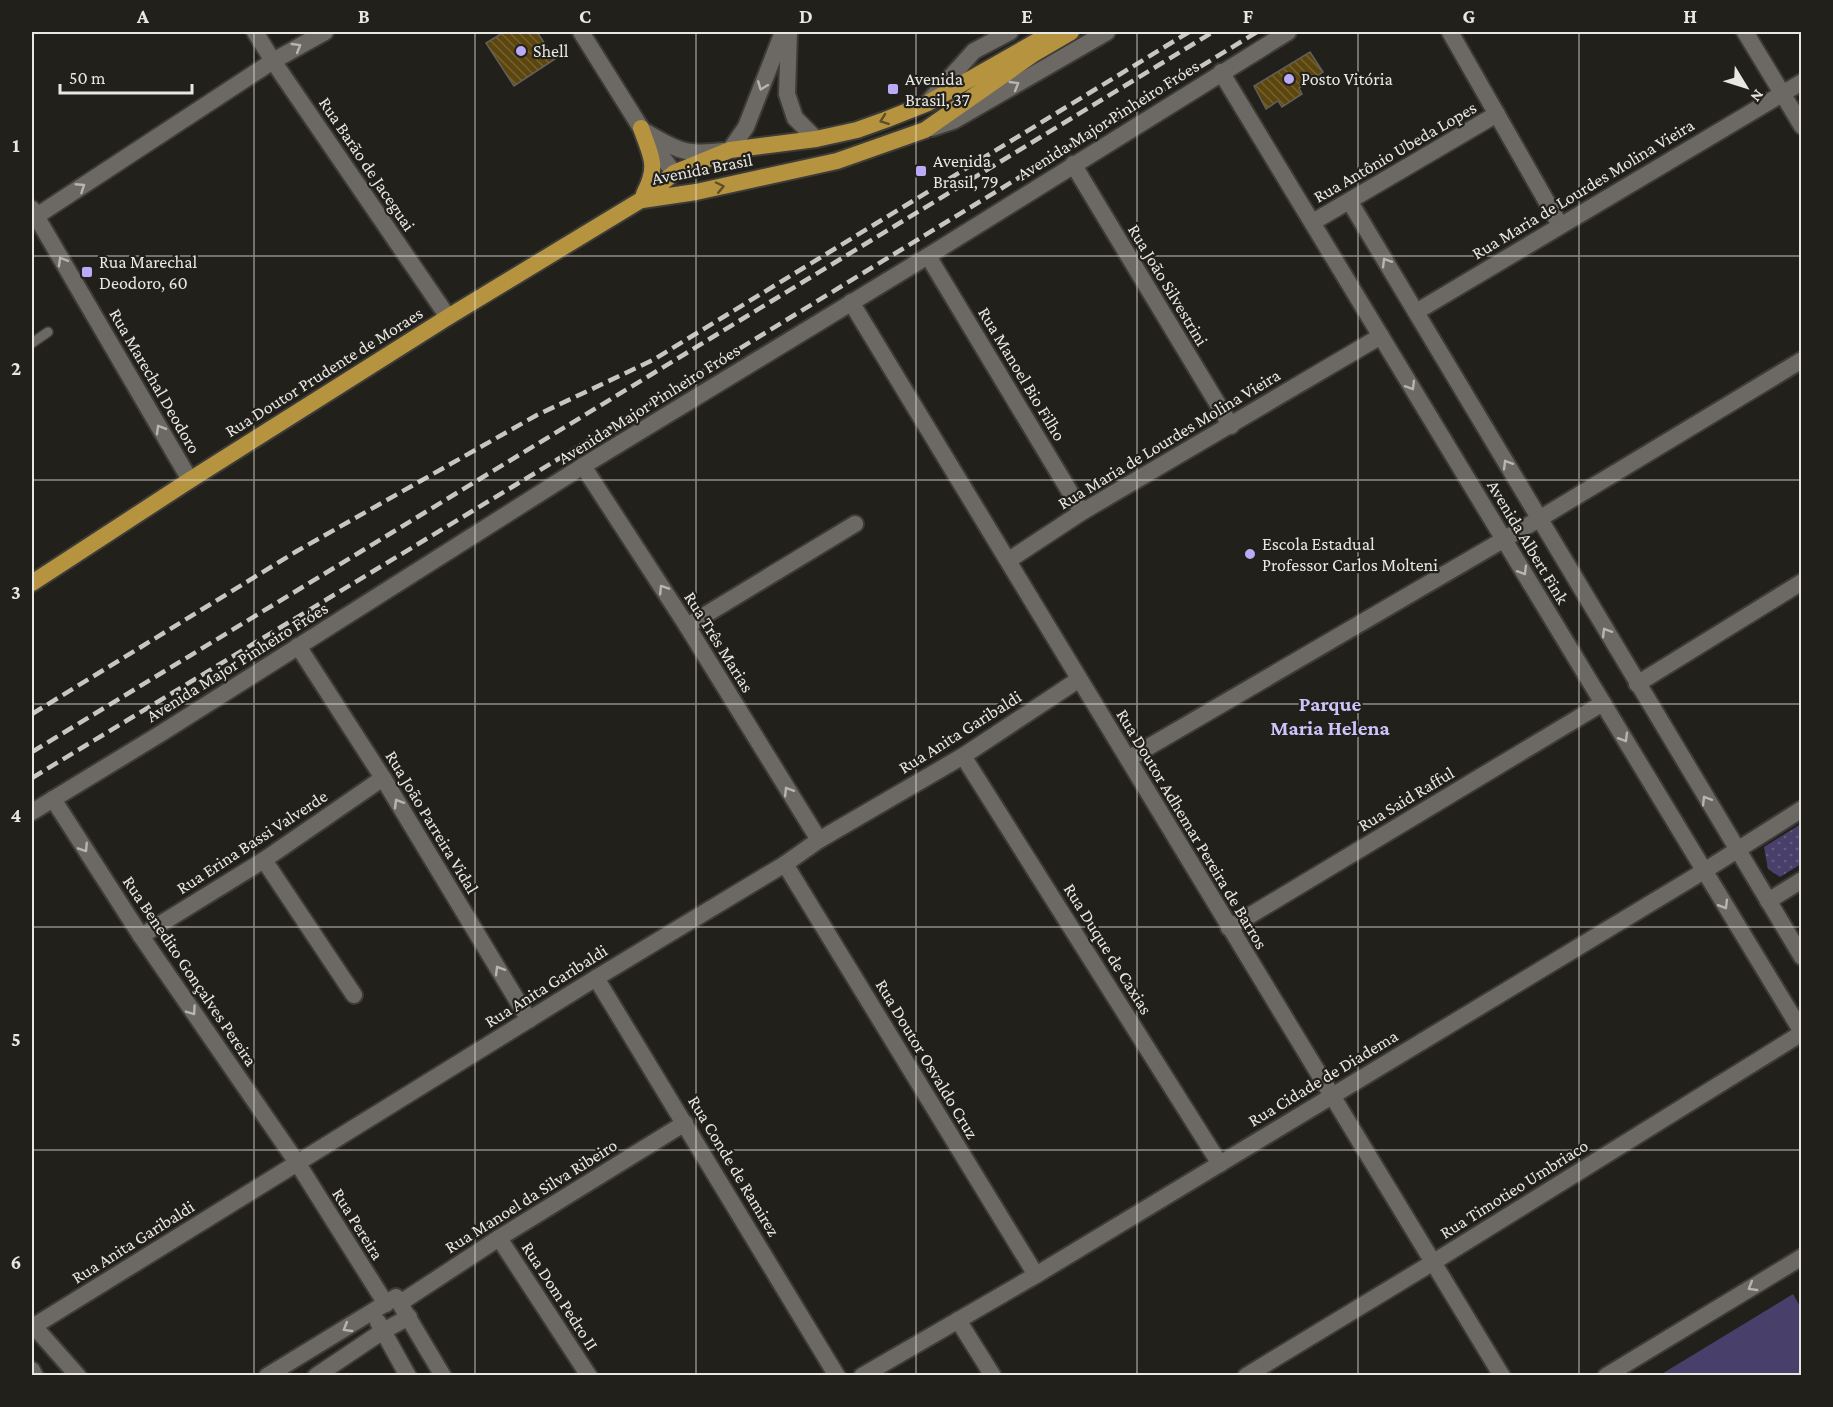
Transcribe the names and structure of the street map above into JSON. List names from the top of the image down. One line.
{"streets":{"highway":["Avenida Brasil","Rua Doutor Prudente de Moraes"],"street":["Avenida Major Pinheiro Fróes","Rua Antônio Ubeda Lopes","Rua Barão de Jaceguai","Rua Maria de Lourdes Molina Vieira","Rua João Silvestrini","Rua Manoel Bio Filho","Rua Marechal Deodoro","Avenida Albert Fink","Rua Três Marias","Rua Anita Garibaldi","Rua Said Rafful","Rua João Parreira Vidal","Rua Doutor Adhemar Pereira de Barros","Rua Erina Bassi Valverde","Rua Duque de Caxias","Rua Benedito Gonçalves Pereira","Rua Doutor Osvaldo Cruz","Rua Cidade de Diadema","Rua Conde de Ramirez","Rua Timotieo Umbriaco","Rua Manoel da Silva Ribeiro","Rua Pereira","Rua Dom Pedro II"]},"crossings":[["Avenida Major Pinheiro Fróes","Rua João Silvestrini"],["Avenida Major Pinheiro Fróes","Rua Manoel Bio Filho"],["Avenida Major Pinheiro Fróes","Avenida Albert Fink"],["Avenida Major Pinheiro Fróes","Rua Três Marias"],["Avenida Major Pinheiro Fróes","Rua João Parreira Vidal"],["Avenida Major Pinheiro Fróes","Rua Doutor Adhemar Pereira de Barros"],["Avenida Major Pinheiro Fróes","Rua Benedito Gonçalves Pereira"],["Rua Antônio Ubeda Lopes","Avenida Albert Fink"],["Rua Barão de Jaceguai","Rua Doutor Prudente de Moraes"],["Avenida Brasil","Rua Doutor Prudente de Moraes"],["Rua Maria de Lourdes Molina Vieira","Rua João Silvestrini"],["Rua Maria de Lourdes Molina Vieira","Rua Manoel Bio Filho"],["Rua Maria de Lourdes Molina Vieira","Avenida Albert Fink"],["Rua Maria de Lourdes Molina Vieira","Rua Doutor Adhemar Pereira de Barros"],["Rua Doutor Prudente de Moraes","Rua Marechal Deodoro"],["Avenida Albert Fink","Rua Said Rafful"],["Avenida Albert Fink","Rua Cidade de Diadema"],["Avenida Albert Fink","Rua Timotieo Umbriaco"],["Rua Três Marias","Rua Anita Garibaldi"],["Rua Anita Garibaldi","Rua João Parreira Vidal"],["Rua Anita Garibaldi","Rua Doutor Adhemar Pereira de Barros"],["Rua Anita Garibaldi","Rua Duque de Caxias"],["Rua Anita Garibaldi","Rua Benedito Gonçalves Pereira"],["Rua Anita Garibaldi","Rua Doutor Osvaldo Cruz"],["Rua Anita Garibaldi","Rua Conde de Ramirez"],["Rua Anita Garibaldi","Rua Pereira"],["Rua Said Rafful","Rua Doutor Adhemar Pereira de Barros"],["Rua João Parreira Vidal","Rua Erina Bassi Valverde"],["Rua Doutor Adhemar Pereira de Barros","Rua Cidade de Diadema"],["Rua Doutor Adhemar Pereira de Barros","Rua Timotieo Umbriaco"],["Rua Erina Bassi Valverde","Rua Benedito Gonçalves Pereira"],["Rua Duque de Caxias","Rua Cidade de Diadema"],["Rua Benedito Gonçalves Pereira","Rua Pereira"],["Rua Doutor Osvaldo Cruz","Rua Cidade de Diadema"],["Rua Conde de Ramirez","Rua Manoel da Silva Ribeiro"],["Rua Manoel da Silva Ribeiro","Rua Pereira"],["Rua Manoel da Silva Ribeiro","Rua Dom Pedro II"]],"one_way":["Rua Marechal Deodoro","Rua Três Marias"],"districts":["Parque Maria Helena"],"places":{"other":["Shell","Posto Vitória","Escola Estadual Professor Carlos Molteni"],"transit":["Avenida Brasil, 37","Avenida Brasil, 79","Rua Marechal Deodoro, 60"]},"scale_bar":"50 m","north":"bottom right","grid":{"columns":["A","B","C","D","E","F","G","H"],"rows":["1","2","3","4","5","6"]}}
